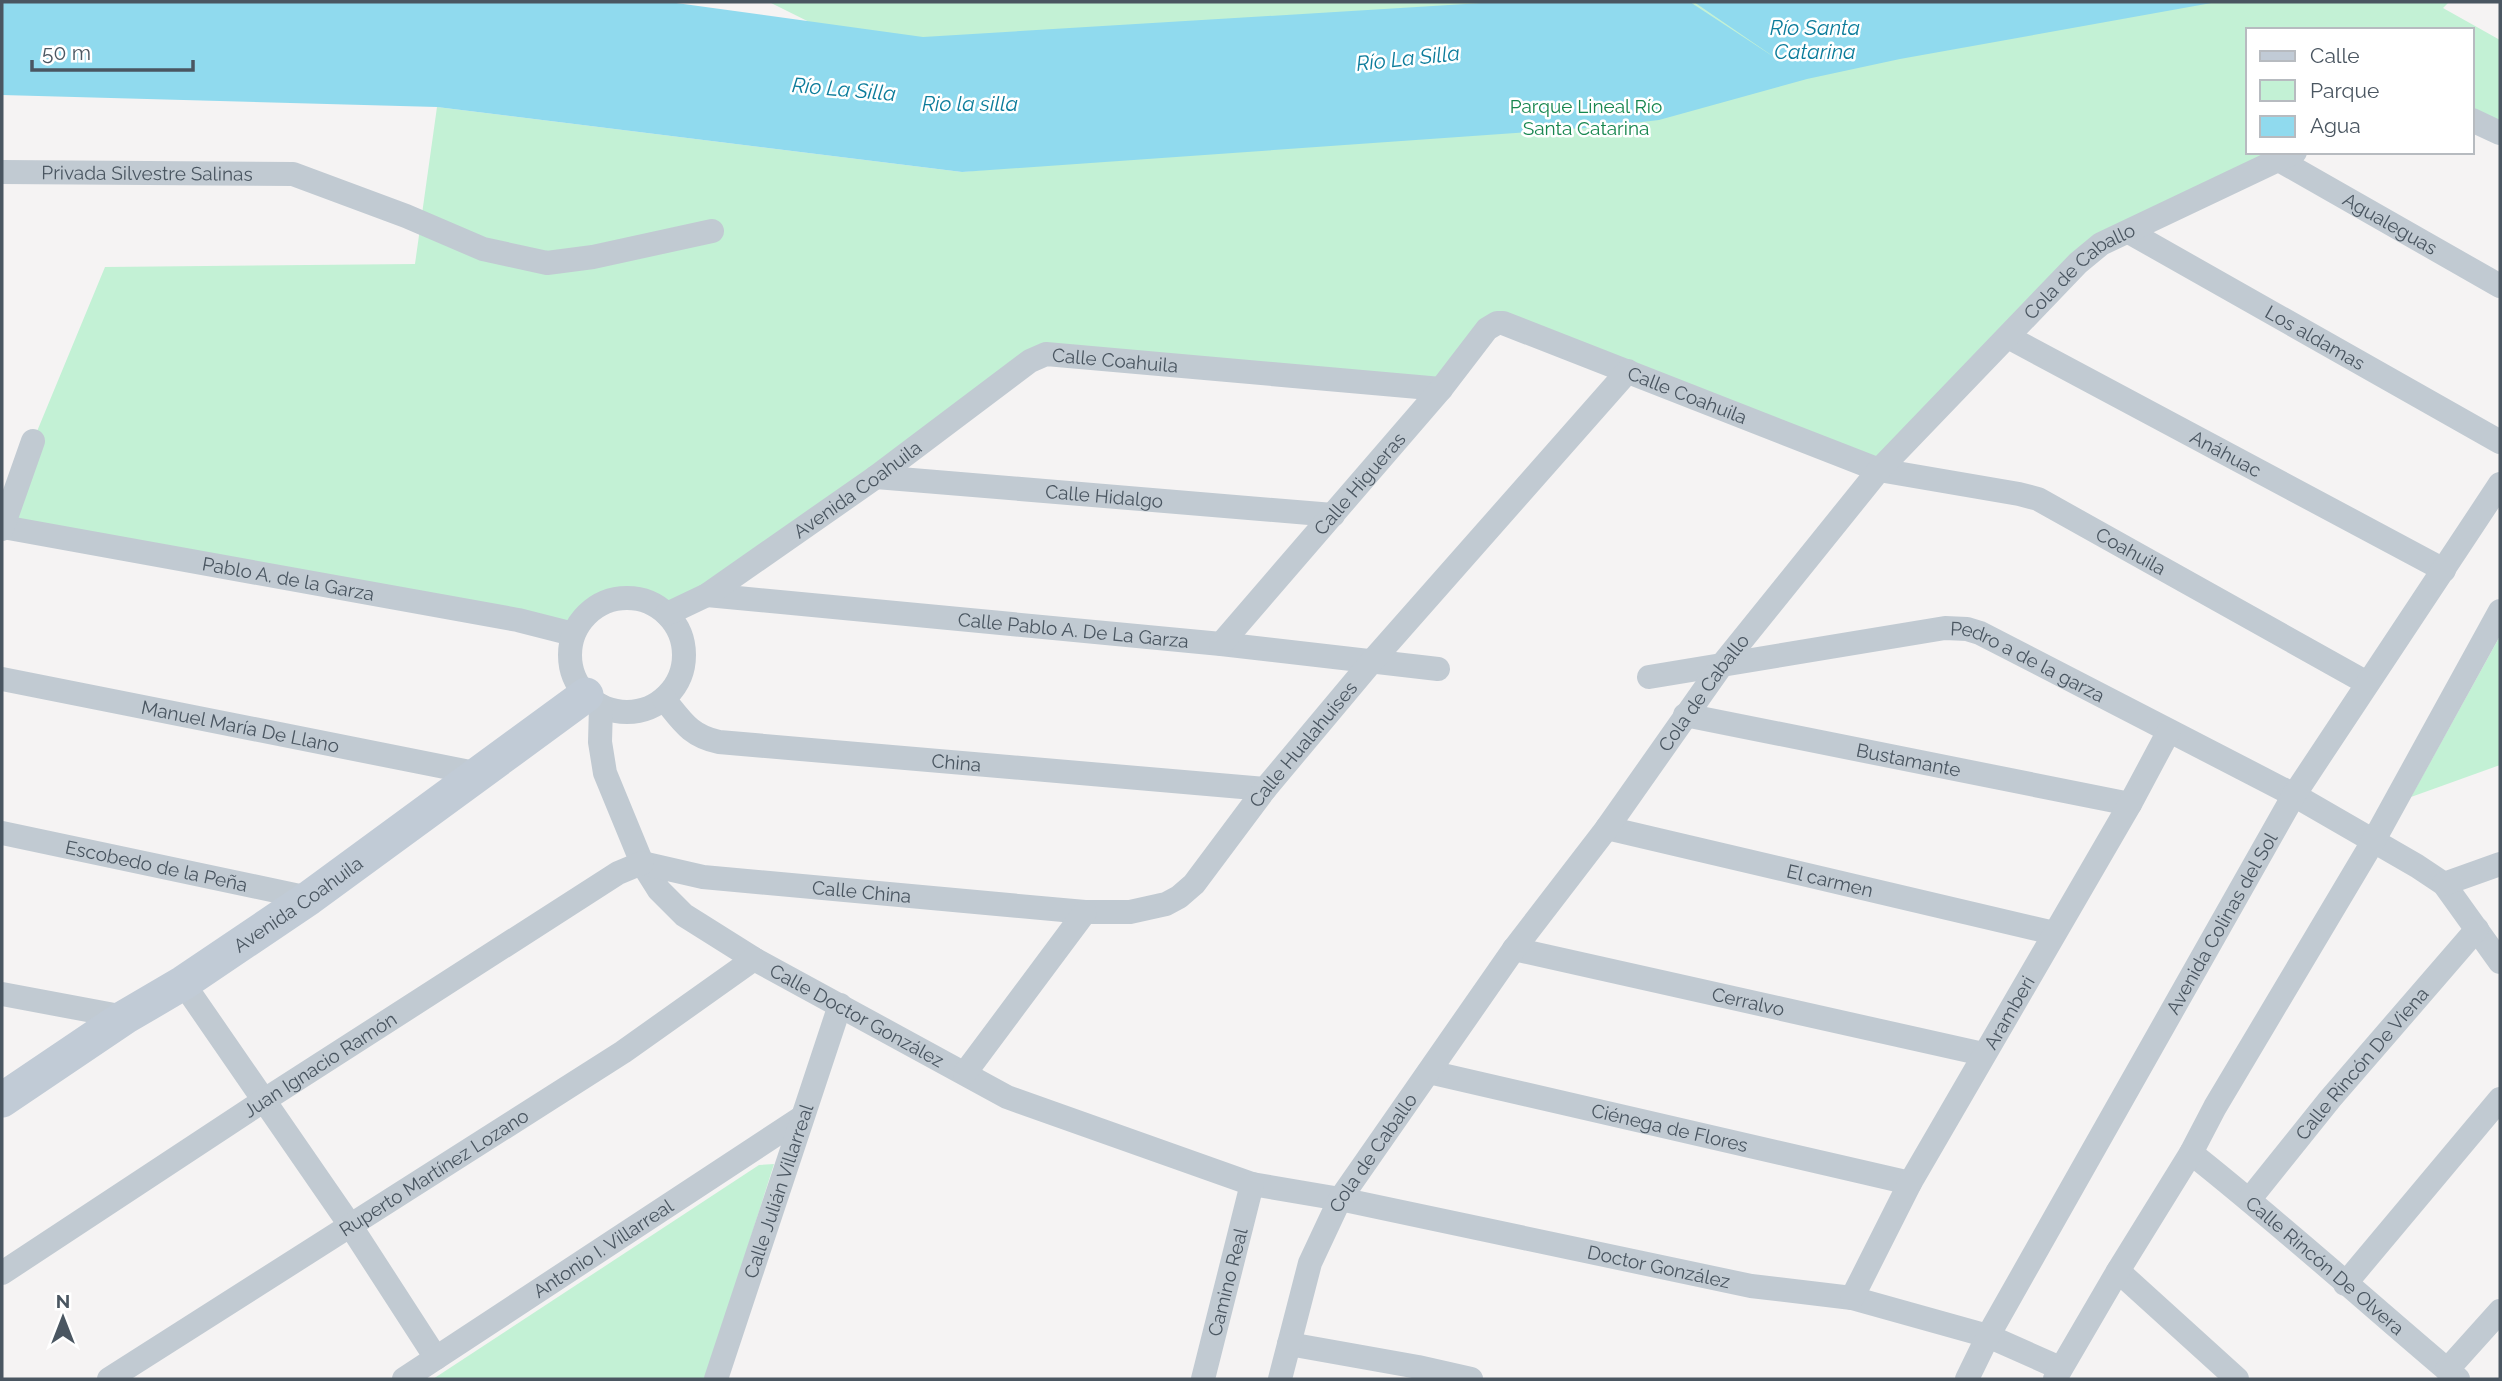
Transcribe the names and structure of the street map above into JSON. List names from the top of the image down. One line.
{"streets":{"street":["Privada Silvestre Salinas","Agualeguas","Cola de Caballo","Los aldamas","Calle Coahuila","Anáhuac","Calle Higueras","Avenida Coahuila","Calle Hidalgo","Coahuila","Pablo A. de la Garza","Calle Pablo A. De La Garza","Pedro a de la garza","Manuel María De Llano","Calle Hualahuises","Bustamante","China","Escobedo de la Peña","El carmen","Calle China","Avenida Colinas del Sol","Cerralvo","Aramberi","Calle Doctor González","Calle Rincón De Viena","Juan Ignacio Ramón","Ciénega de Flores","Ruperto Martínez Lozano","Calle Julián Villarreal","Antonio I. Villarreal","Doctor González","Calle Rincón De Olvera","Camino Real"]},"crossings":[["Agualeguas","Cola de Caballo"],["Cola de Caballo","Los aldamas"],["Cola de Caballo","Calle Coahuila"],["Cola de Caballo","Anáhuac"],["Cola de Caballo","Coahuila"],["Cola de Caballo","Pedro a de la garza"],["Cola de Caballo","Bustamante"],["Cola de Caballo","El carmen"],["Cola de Caballo","Cerralvo"],["Cola de Caballo","Ciénega de Flores"],["Cola de Caballo","Doctor González"],["Calle Coahuila","Calle Higueras"],["Calle Coahuila","Avenida Coahuila"],["Calle Coahuila","Coahuila"],["Calle Coahuila","Calle Hualahuises"],["Anáhuac","Avenida Colinas del Sol"],["Calle Higueras","Calle Hidalgo"],["Calle Higueras","Calle Pablo A. De La Garza"],["Avenida Coahuila","Calle Hidalgo"],["Avenida Coahuila","Pablo A. de la Garza"],["Avenida Coahuila","Calle Pablo A. De La Garza"],["Avenida Coahuila","Manuel María De Llano"],["Avenida Coahuila","China"],["Avenida Coahuila","Escobedo de la Peña"],["Avenida Coahuila","Calle Doctor González"],["Coahuila","Avenida Colinas del Sol"],["Pablo A. de la Garza","China"],["Pablo A. de la Garza","Calle Doctor González"],["Calle Pablo A. De La Garza","Calle Hualahuises"],["Pedro a de la garza","Avenida Colinas del Sol"],["Pedro a de la garza","Aramberi"],["Calle Hualahuises","China"],["Calle Hualahuises","Calle China"],["Bustamante","Aramberi"],["China","Calle Doctor González"],["El carmen","Aramberi"],["Calle China","Calle Doctor González"],["Calle China","Juan Ignacio Ramón"],["Avenida Colinas del Sol","Doctor González"],["Cerralvo","Aramberi"],["Aramberi","Ciénega de Flores"],["Aramberi","Doctor González"],["Calle Doctor González","Juan Ignacio Ramón"],["Calle Doctor González","Ruperto Martínez Lozano"],["Calle Doctor González","Calle Julián Villarreal"],["Calle Doctor González","Doctor González"],["Calle Doctor González","Camino Real"],["Calle Rincón De Viena","Calle Rincón De Olvera"],["Calle Julián Villarreal","Antonio I. Villarreal"],["Doctor González","Camino Real"]],"water":["Río Santa Catarina","Río La Silla","Rio la silla"],"parks":["Parque Lineal Río Santa Catarina"],"legend":["Calle","Parque","Agua"],"scale_bar":"50 m","north":"top"}
